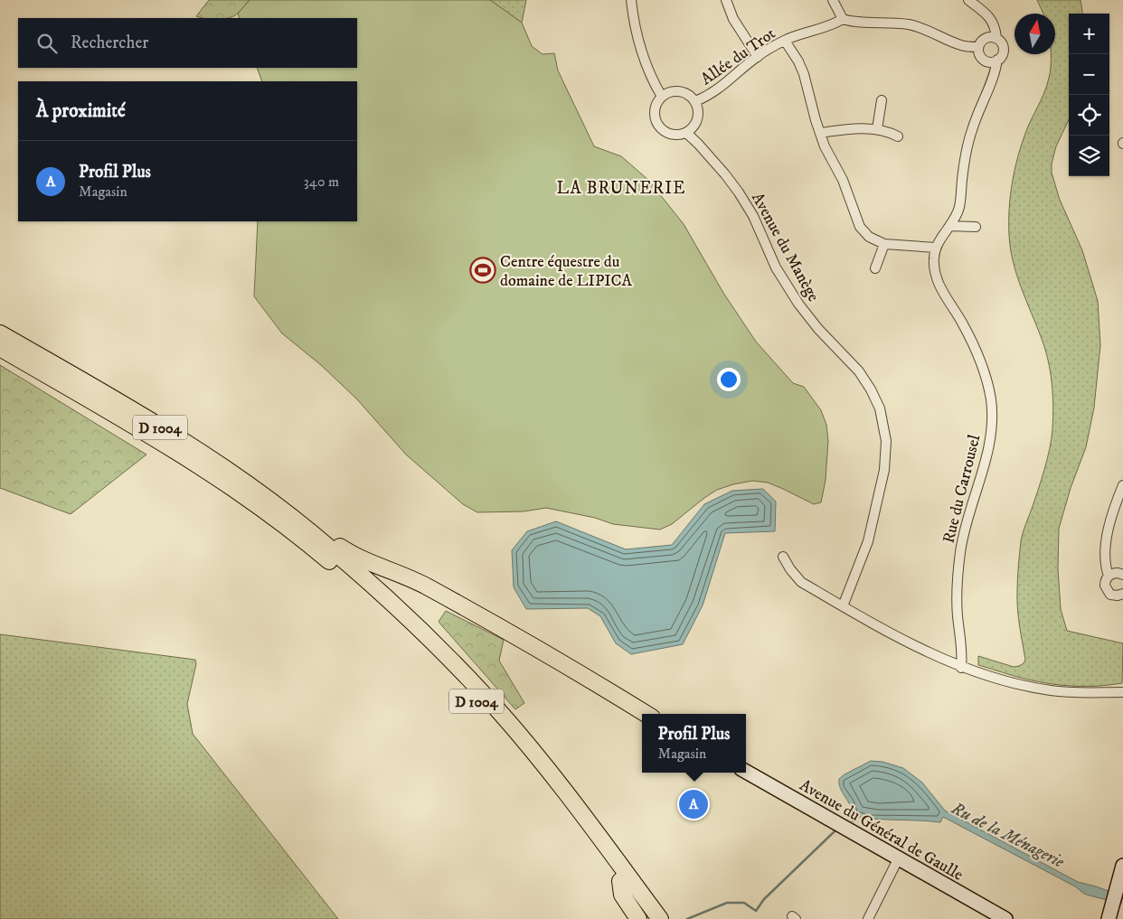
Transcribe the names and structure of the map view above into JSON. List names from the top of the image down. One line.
{"streets":{"highway":["D 1004"],"main road":["Avenue du Général de Gaulle"],"street":["Allée du Trot","Avenue du Manège","Rue du Carrousel"]},"crossings":[["Allée du Trot","Avenue du Manège"],["Allée du Trot","Rue du Carrousel"]],"districts":["LA BRUNERIE"],"water":["Ru de la Ménagerie"],"places":{"sports":["Centre équestre du domaine de LIPICA"]},"north":"top","page":{"map_buttons":["+","−"],"search":"Rechercher","heading":"À proximité","list":[{"mark":"A","name":"Profil Plus","note":"Magasin","value":"340 m"}],"popup":["Profil Plus","Magasin"],"pins":"A"}}
